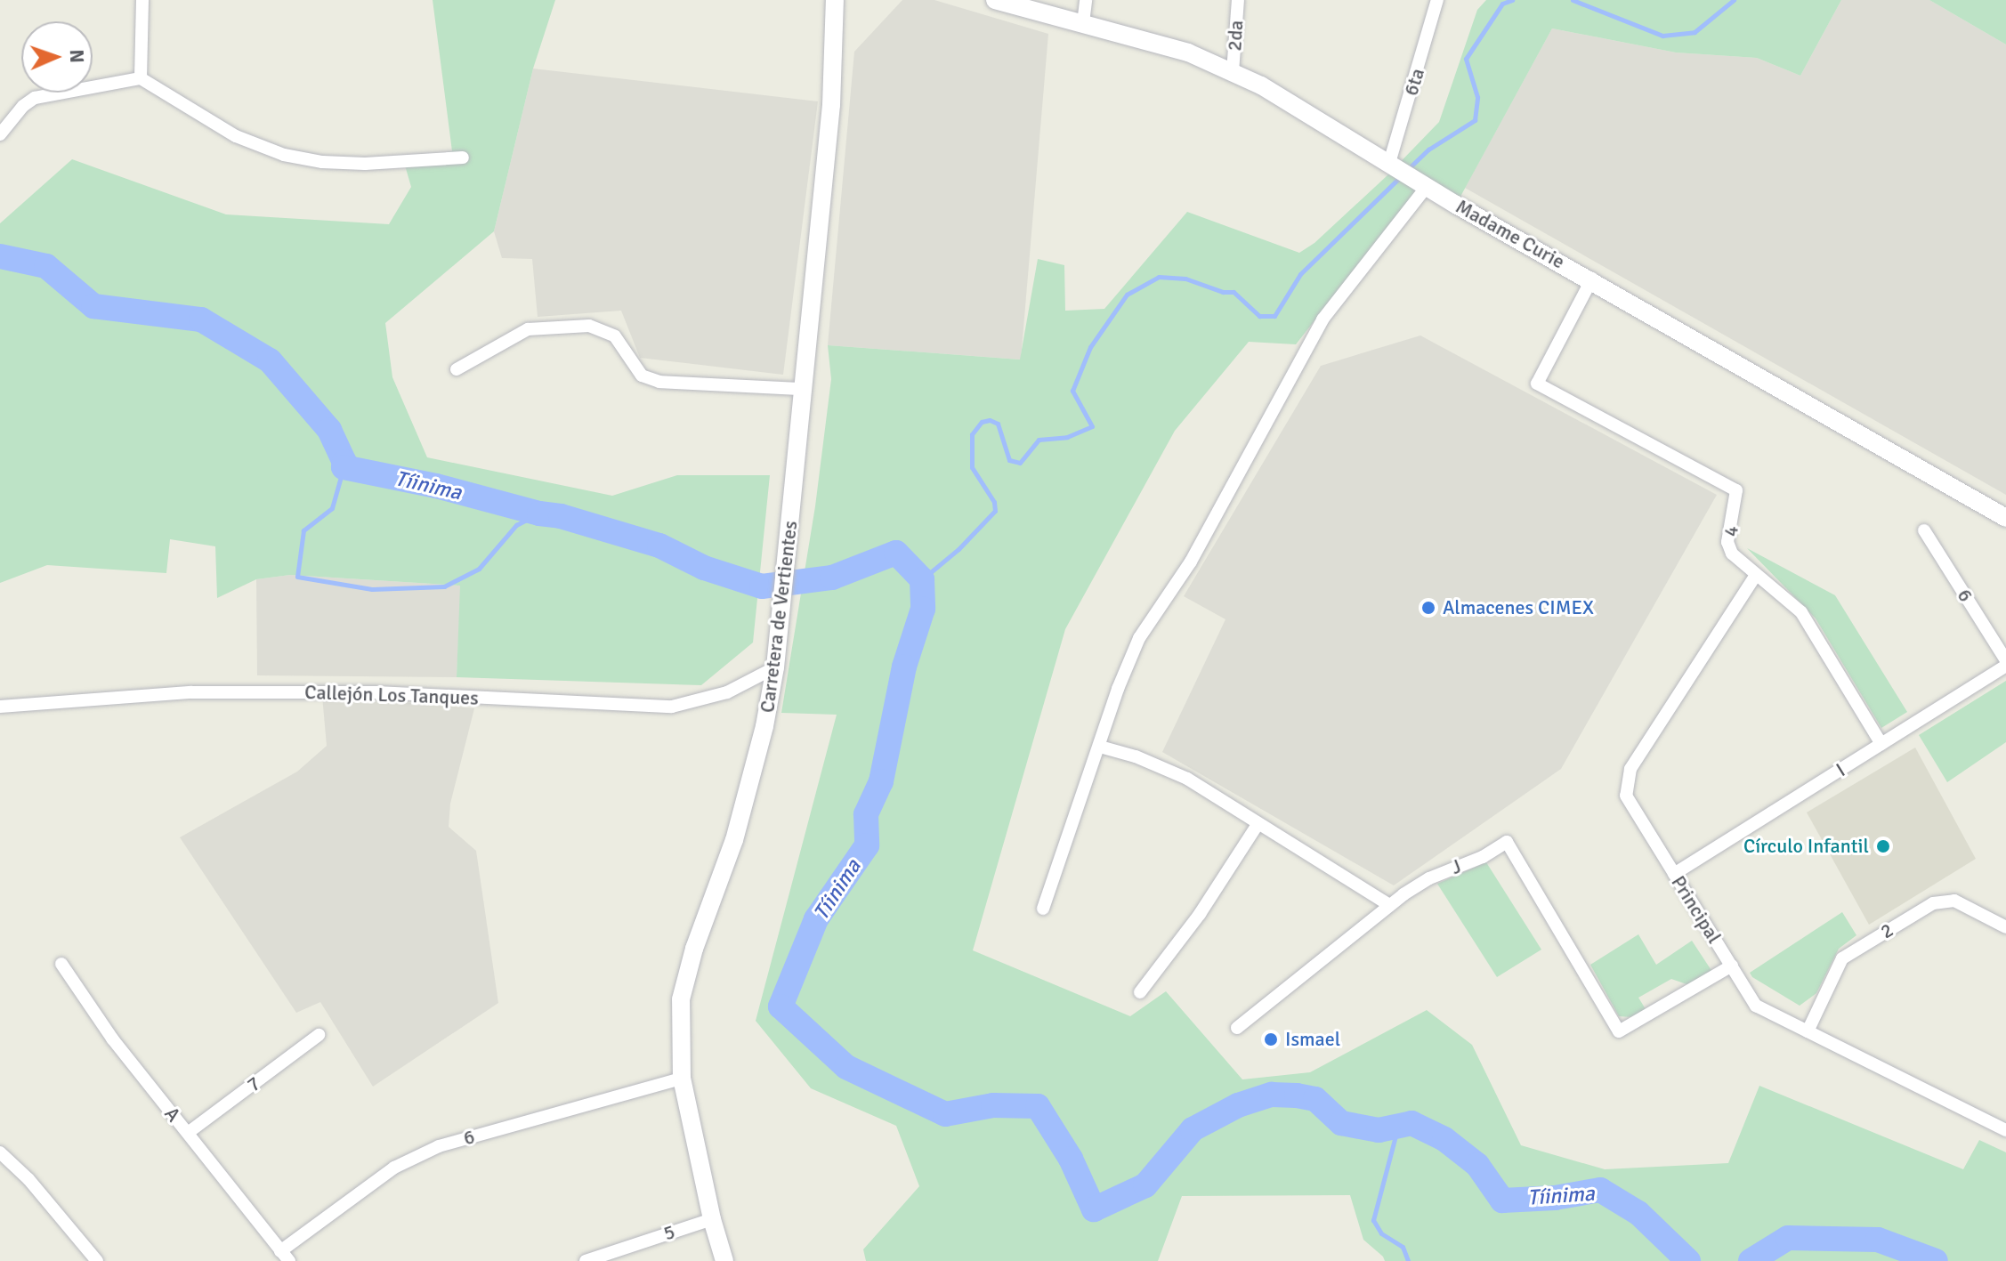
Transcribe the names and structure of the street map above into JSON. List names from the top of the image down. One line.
{"streets":{"main road":["Madame Curie","Carretera de Vertientes"],"street":["2da","6ta","4","6","Callejón Los Tanques","I","J","Principal","2","7","A","5"]},"crossings":[["2da","Madame Curie"],["6ta","Madame Curie"],["Madame Curie","4"],["4","I"],["4","Principal"],["6","Carretera de Vertientes"],["6","I"],["6","A"],["Carretera de Vertientes","Callejón Los Tanques"],["Carretera de Vertientes","5"],["I","Principal"],["J","Principal"],["Principal","2"],["7","A"]],"water":["Tíinima"],"places":["Almacenes CIMEX","Círculo Infantil","Ismael"],"north":"right"}
